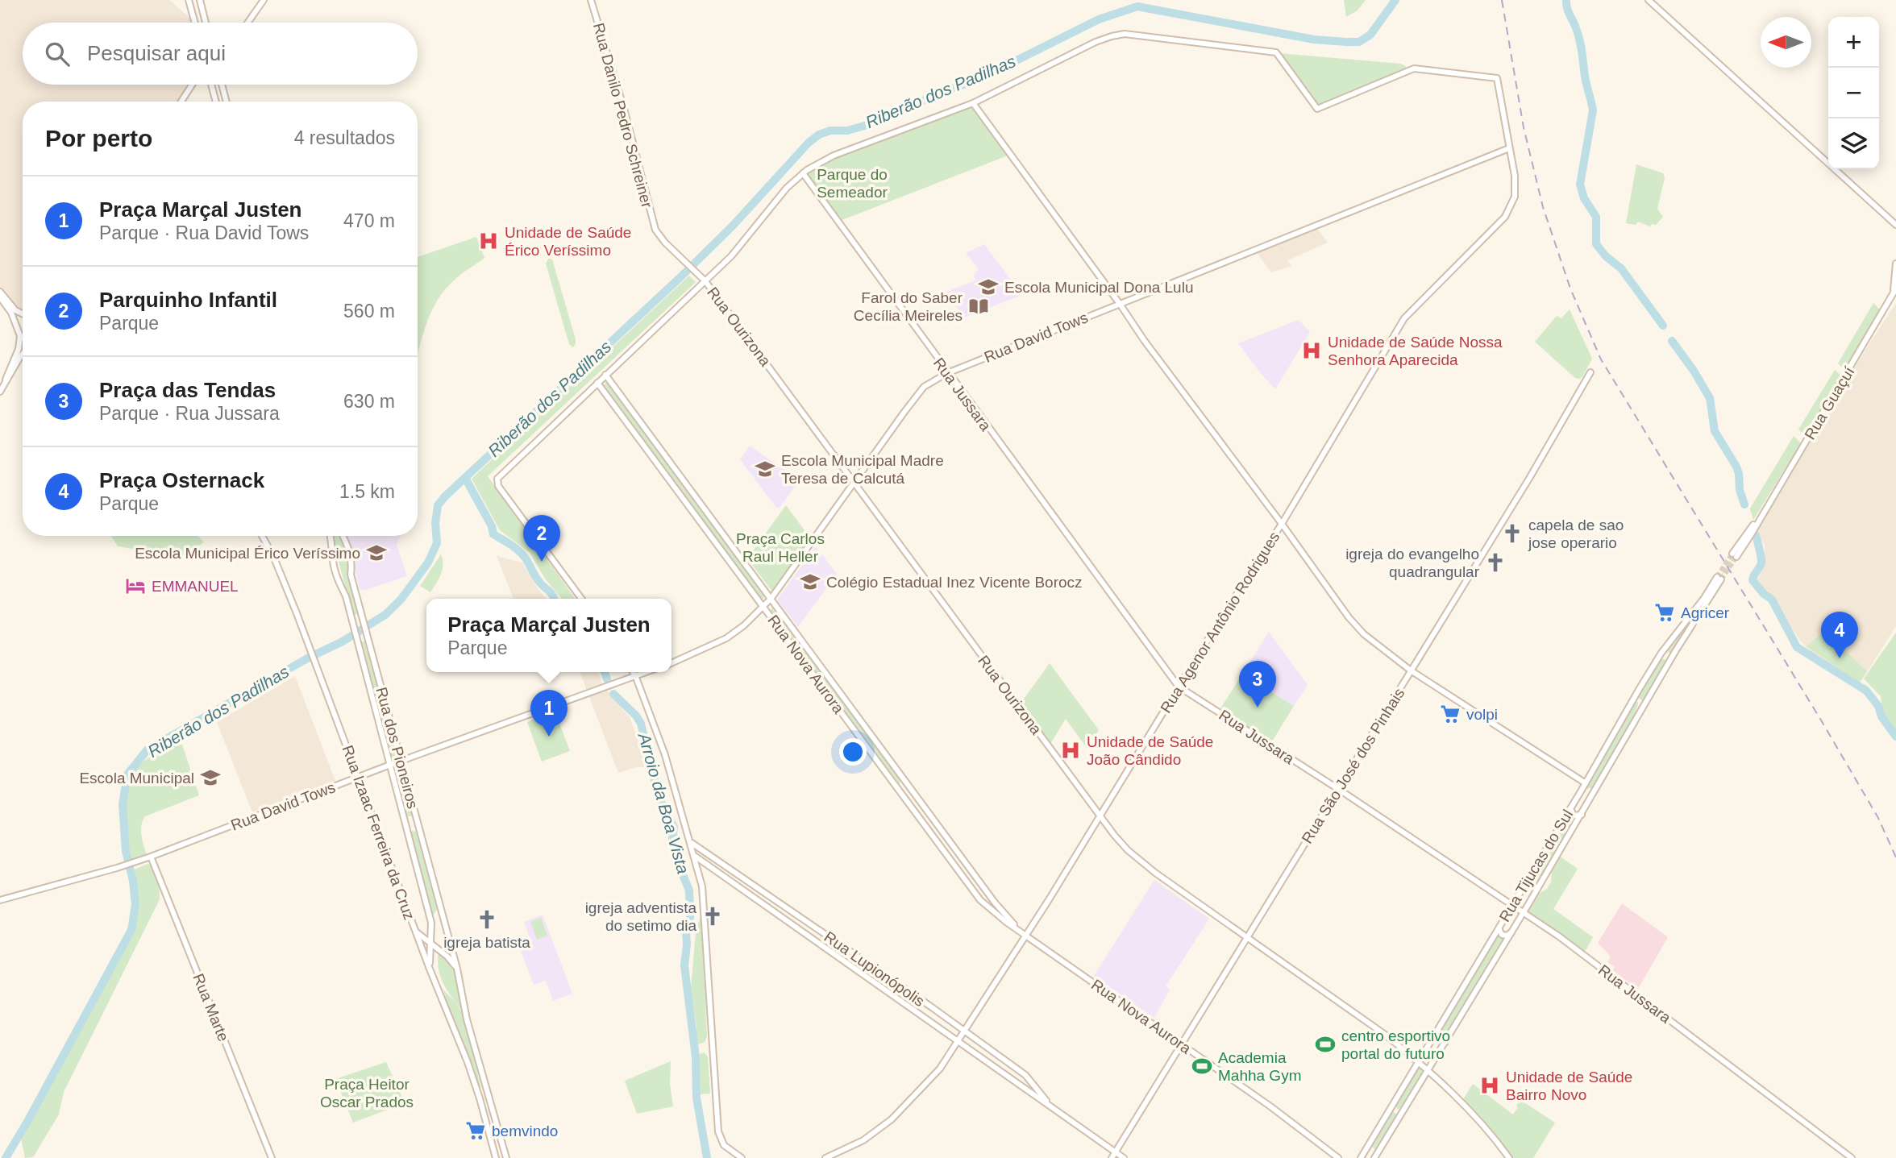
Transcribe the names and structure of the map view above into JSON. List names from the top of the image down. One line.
{"streets":{"street":["Rua Danilo Pedro Schreiner","Rua Ourizona","Rua David Tows","Rua Jussara","Rua Guaçuí","Rua Agenor Antônio Rodrigues","Rua Nova Aurora","Rua dos Pioneiros","Rua São José dos Pinhais","Rua Izaac Ferreira da Cruz","Rua Tijucas do Sul","Rua Lupionópolis","Rua Marte"]},"crossings":[["Rua Danilo Pedro Schreiner","Rua Ourizona"],["Rua Ourizona","Rua David Tows"],["Rua Ourizona","Rua Agenor Antônio Rodrigues"],["Rua Ourizona","Rua São José dos Pinhais"],["Rua Ourizona","Rua Tijucas do Sul"],["Rua David Tows","Rua Jussara"],["Rua David Tows","Rua Agenor Antônio Rodrigues"],["Rua David Tows","Rua Nova Aurora"],["Rua David Tows","Rua dos Pioneiros"],["Rua David Tows","Rua Izaac Ferreira da Cruz"],["Rua David Tows","Rua Marte"],["Rua Jussara","Rua Agenor Antônio Rodrigues"],["Rua Jussara","Rua São José dos Pinhais"],["Rua Jussara","Rua Tijucas do Sul"],["Rua Agenor Antônio Rodrigues","Rua Nova Aurora"],["Rua Agenor Antônio Rodrigues","Rua Lupionópolis"],["Rua Nova Aurora","Rua São José dos Pinhais"],["Rua dos Pioneiros","Rua Izaac Ferreira da Cruz"],["Rua São José dos Pinhais","Rua Lupionópolis"]],"water":["Riberão dos Padilhas","Arroio da Boa Vista"],"parks":["Parque do Semeador","Praça Carlos Raul Heller","Praça Heitor Oscar Prados"],"places":{"hospital":["Unidade de Saúde Érico Veríssimo","Unidade de Saúde Nossa Senhora Aparecida","Unidade de Saúde João Cândido","Unidade de Saúde Bairro Novo"],"school or university":["Escola Municipal Dona Lulu","Escola Municipal Madre Teresa de Calcutá","Escola Municipal Érico Veríssimo","Colégio Estadual Inez Vicente Borocz","Escola Municipal"],"library":["Farol do Saber Cecília Meireles"],"church":["capela de sao jose operario","igreja do evangelho quadrangular","igreja adventista do setimo dia","igreja batista"],"hotel":["EMMANUEL"],"supermarket":["Agricer","volpi","bemvindo"],"sports":["centro esportivo portal do futuro","Academia Mahha Gym"]},"north":"left","page":{"map_buttons":["+","−"],"search":"Pesquisar aqui","heading":["Por perto","4 resultados"],"list":[{"mark":"1","name":"Praça Marçal Justen","note":"Parque · Rua David Tows","value":"470 m"},{"mark":"2","name":"Parquinho Infantil","note":"Parque","value":"560 m"},{"mark":"3","name":"Praça das Tendas","note":"Parque · Rua Jussara","value":"630 m"},{"mark":"4","name":"Praça Osternack","note":"Parque","value":"1.5 km"}],"pins":["2","4","3","1"],"popup":["Praça Marçal Justen","Parque"]}}
